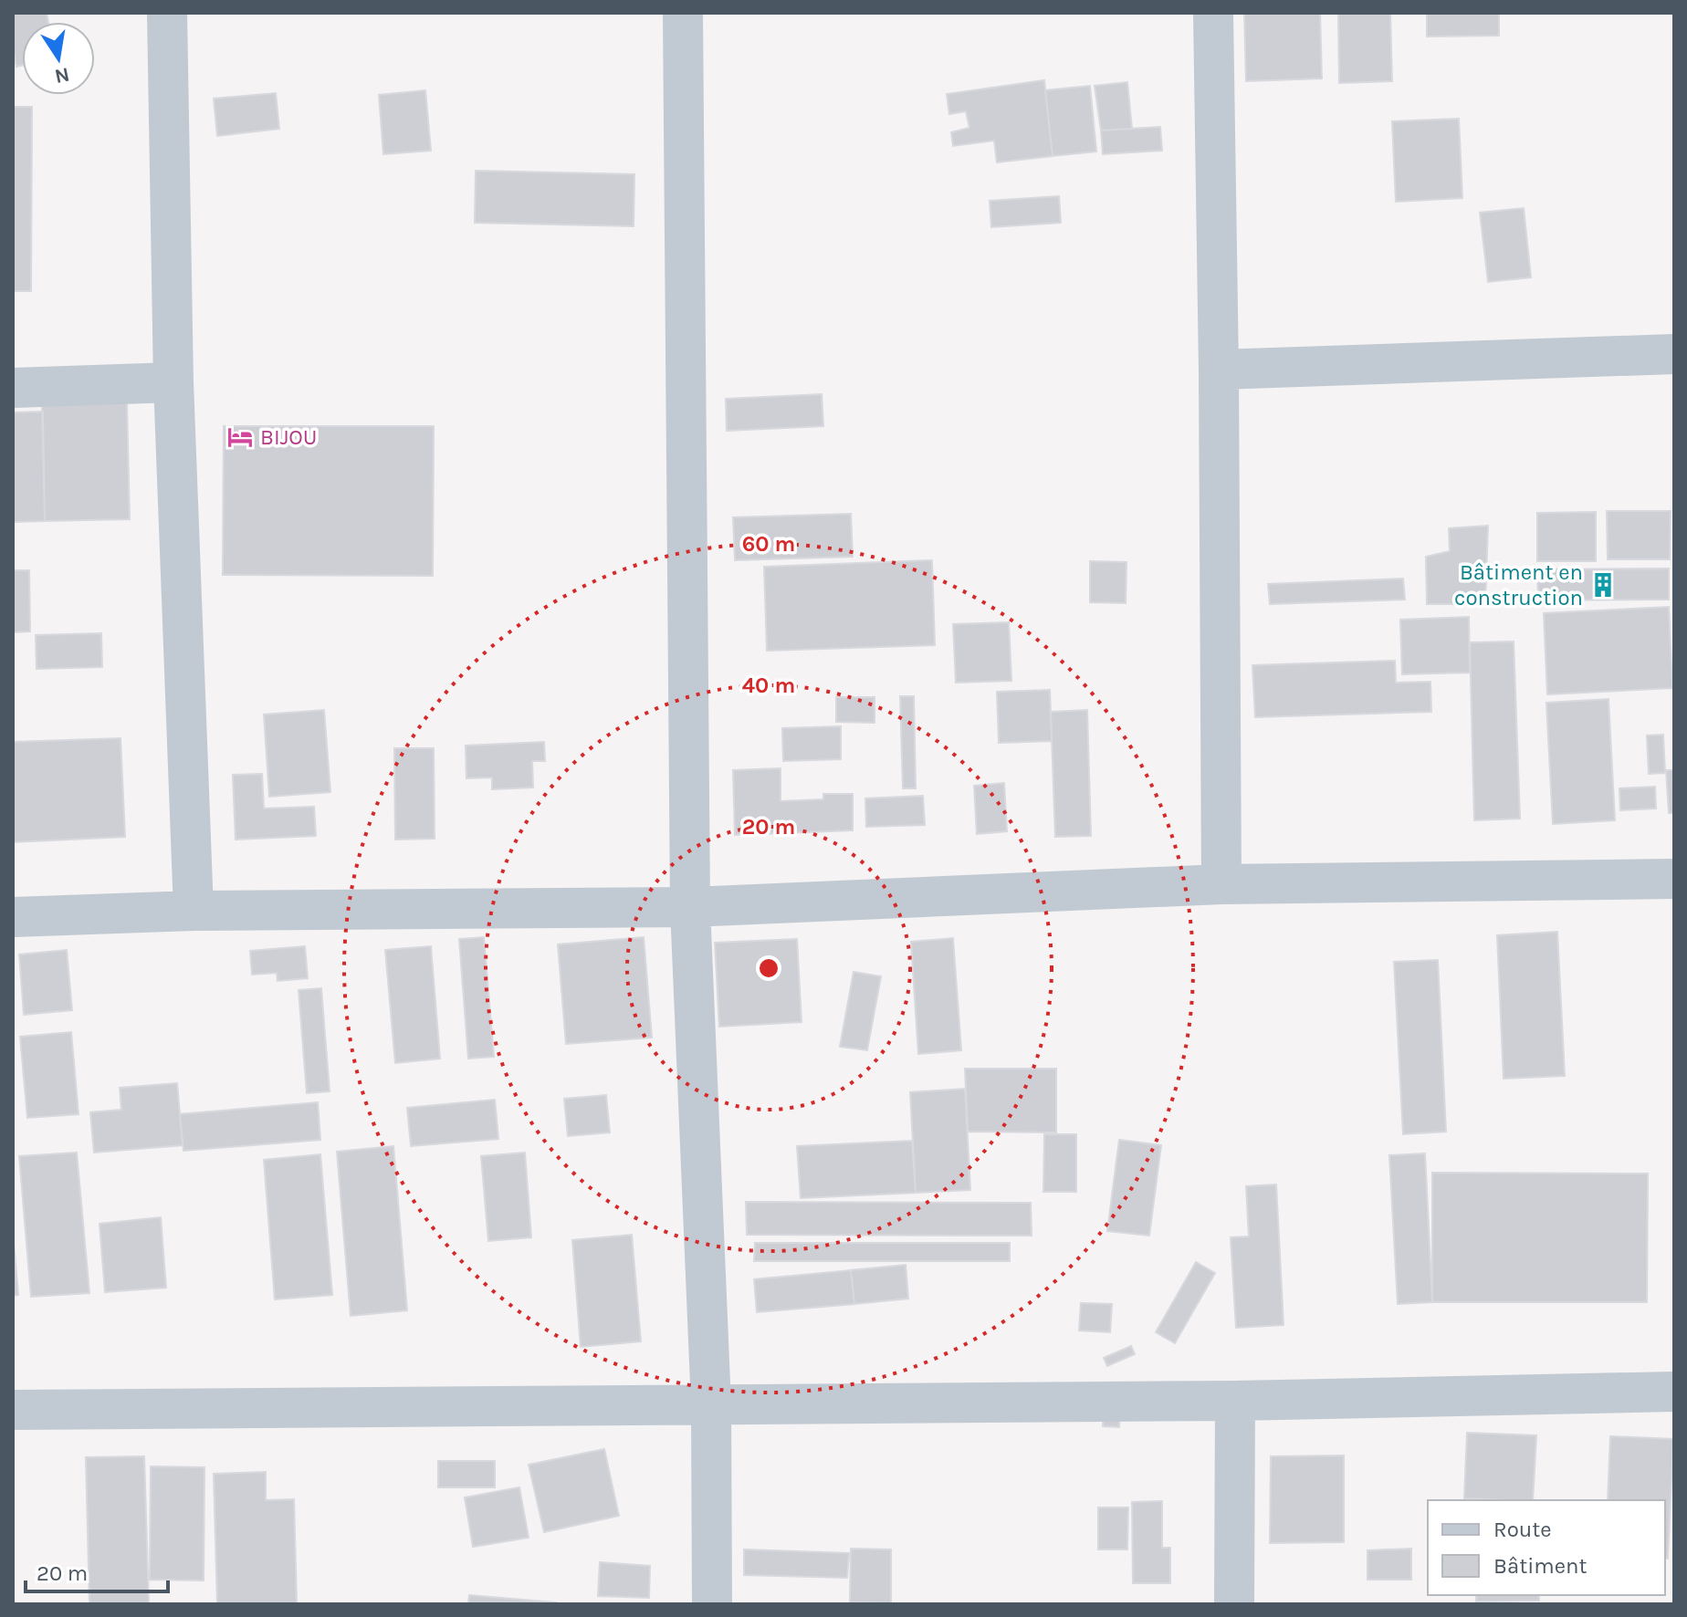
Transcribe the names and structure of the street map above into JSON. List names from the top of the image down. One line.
{"places":{"hotel":["BIJOU"],"building":["Bâtiment en construction"]},"legend":["Route","Bâtiment"],"scale_bar":"20 m","north":"bottom","rings":["60 m","40 m","20 m"]}
